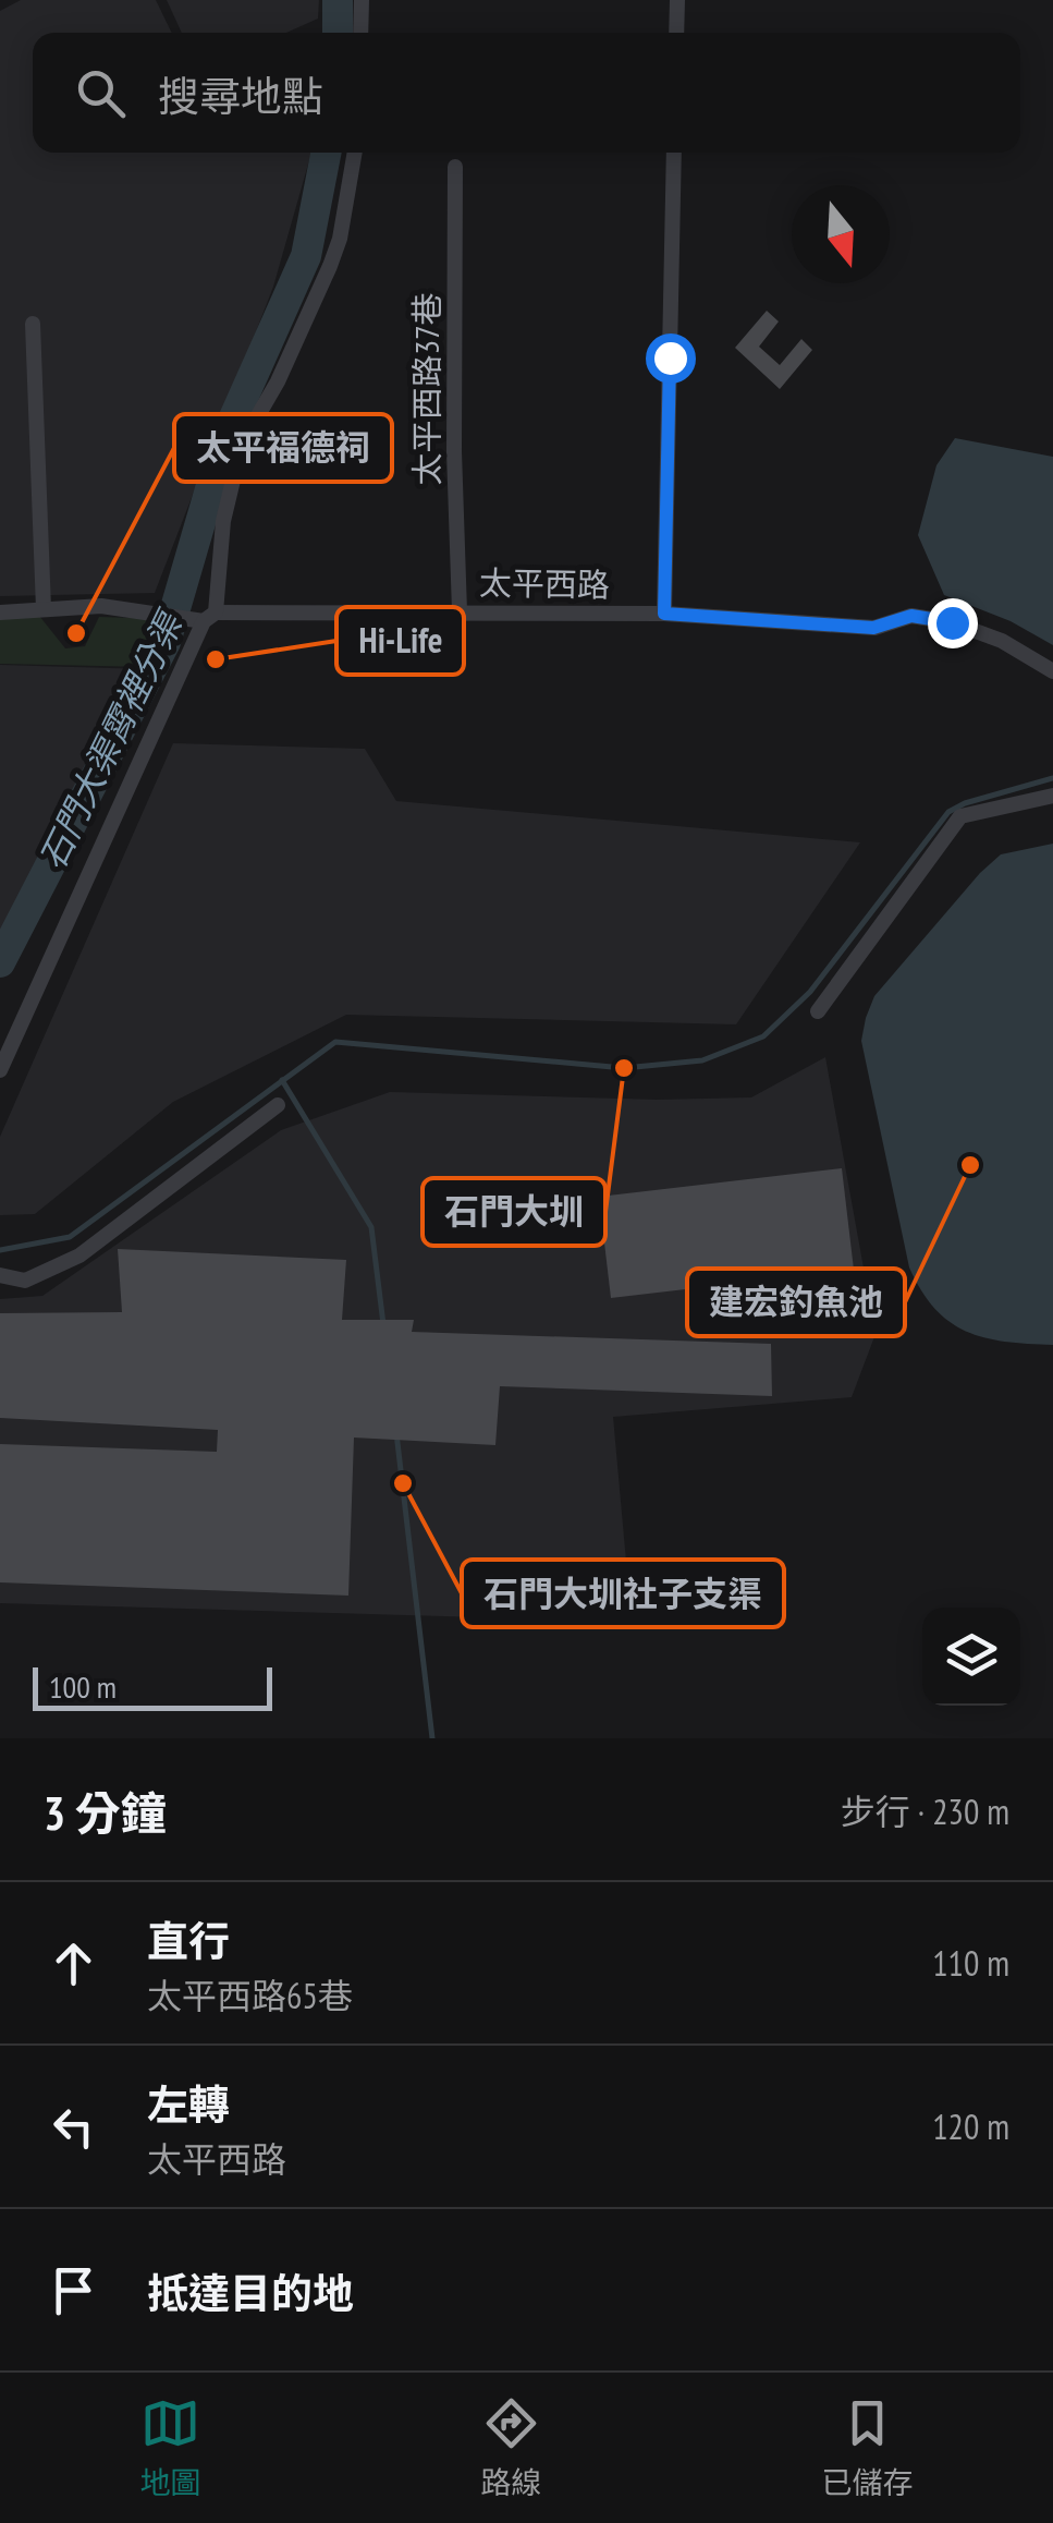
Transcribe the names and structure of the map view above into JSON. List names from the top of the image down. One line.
{"streets":{"street":["太平西路37巷","太平西路"]},"crossings":[["太平西路37巷","太平西路"]],"water":["石門大渠霄裡分渠"],"places":["太平福德祠","Hi-Life","石門大圳","建宏釣魚池","石門大圳社子支渠"],"scale_bar":"100 m","north":"bottom","page":{"search":"搜尋地點","scale":"100 m","heading":["3 分鐘","步行 · 230 m"],"list":[["直行","太平西路65巷","110 m"],["左轉","太平西路","120 m"],"抵達目的地"],"nav":["地圖","路線","已儲存"]}}
